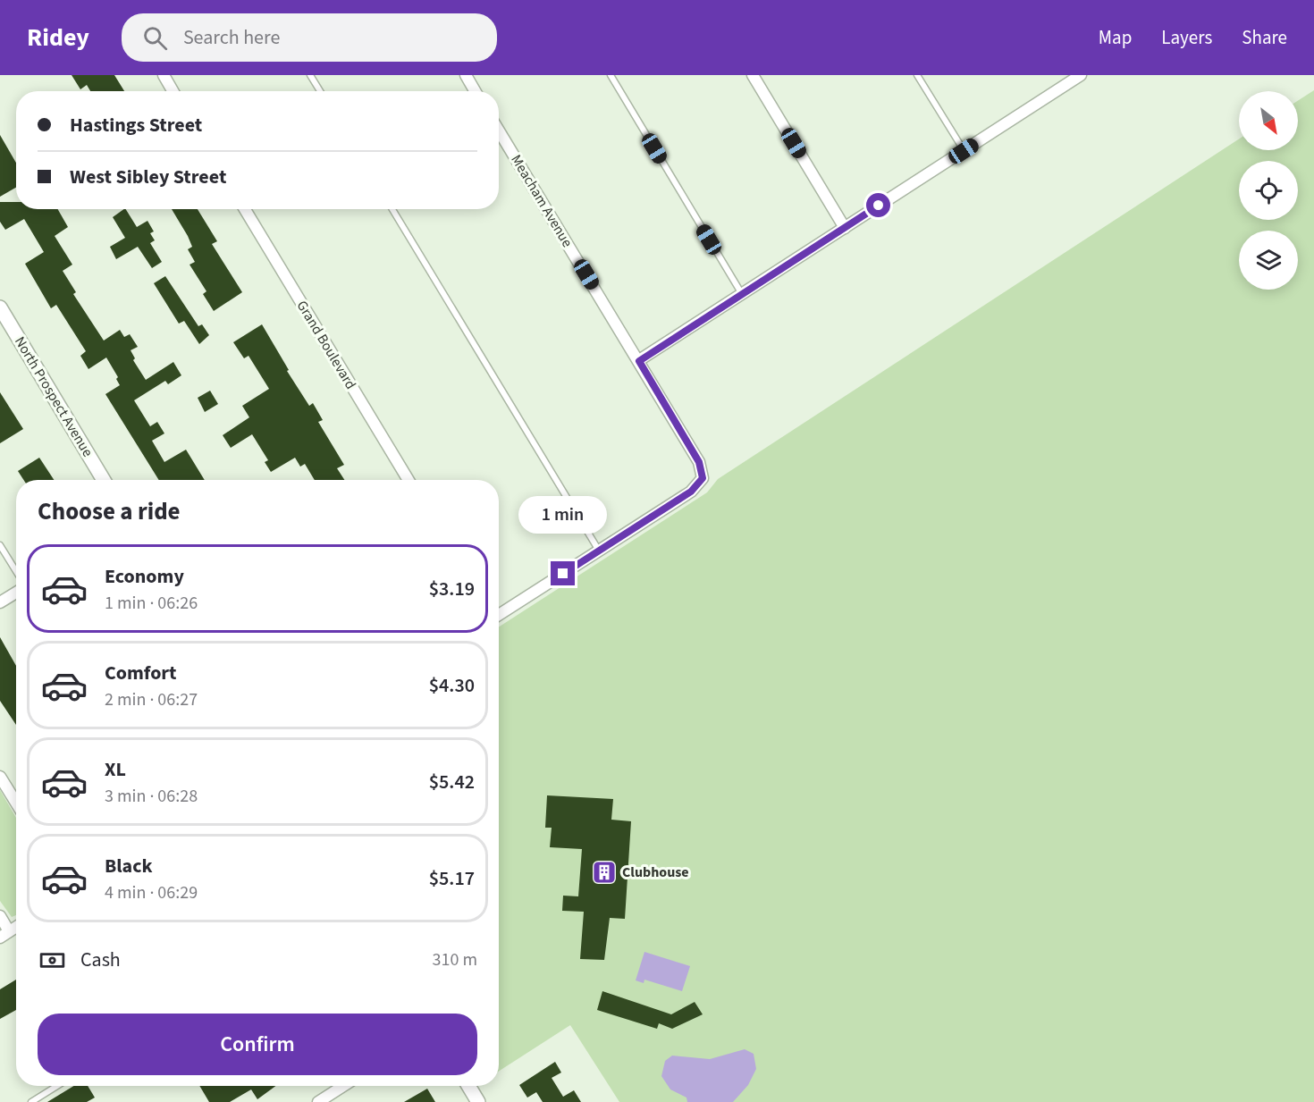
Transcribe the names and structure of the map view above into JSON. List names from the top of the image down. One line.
{"streets":{"street":["Meacham Avenue","Grand Boulevard","North Prospect Avenue"]},"places":{"building":["Clubhouse"]},"north":"bottom right","page":{"header":"Ridey","search":"Search here","nav":["Map","Layers","Share"],"banner":["Hastings Street","West Sibley Street"],"heading":"Choose a ride","bubble":"1 min","list":[{"name":"Economy","note":"1 min · 06:26","value":"$3.19"},{"name":"Comfort","note":"2 min · 06:27","value":"$4.30"},{"name":"XL","note":"3 min · 06:28","value":"$5.42"},{"name":"Black","note":"4 min · 06:29","value":"$5.17"}],"pay":["Cash","310 m"],"buttons":"Confirm"}}
